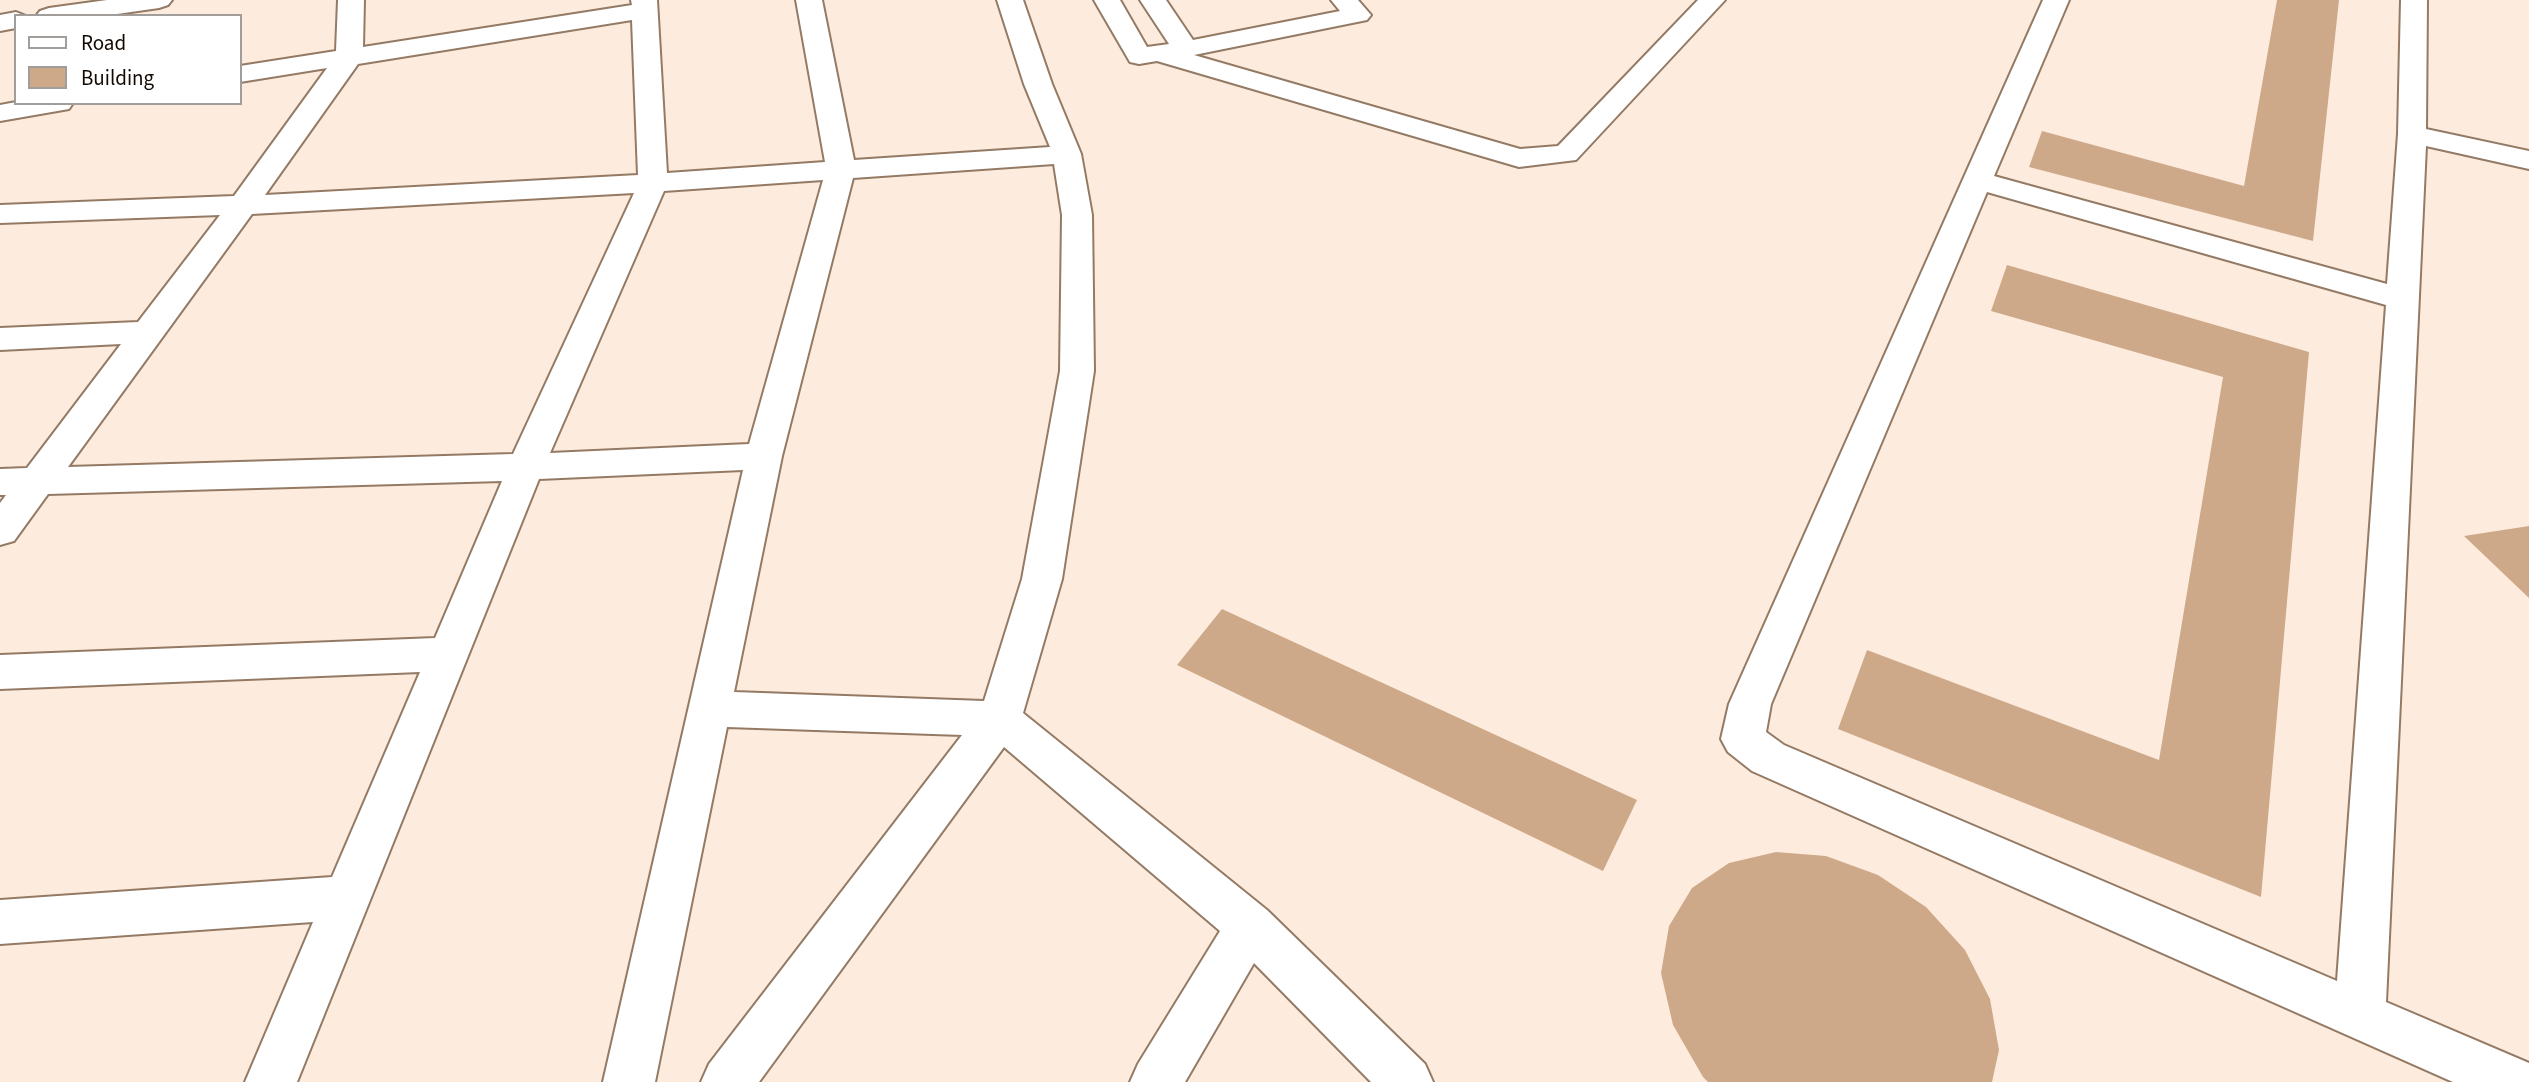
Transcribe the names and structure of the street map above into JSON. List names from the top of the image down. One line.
{"legend":["Road","Building"]}
